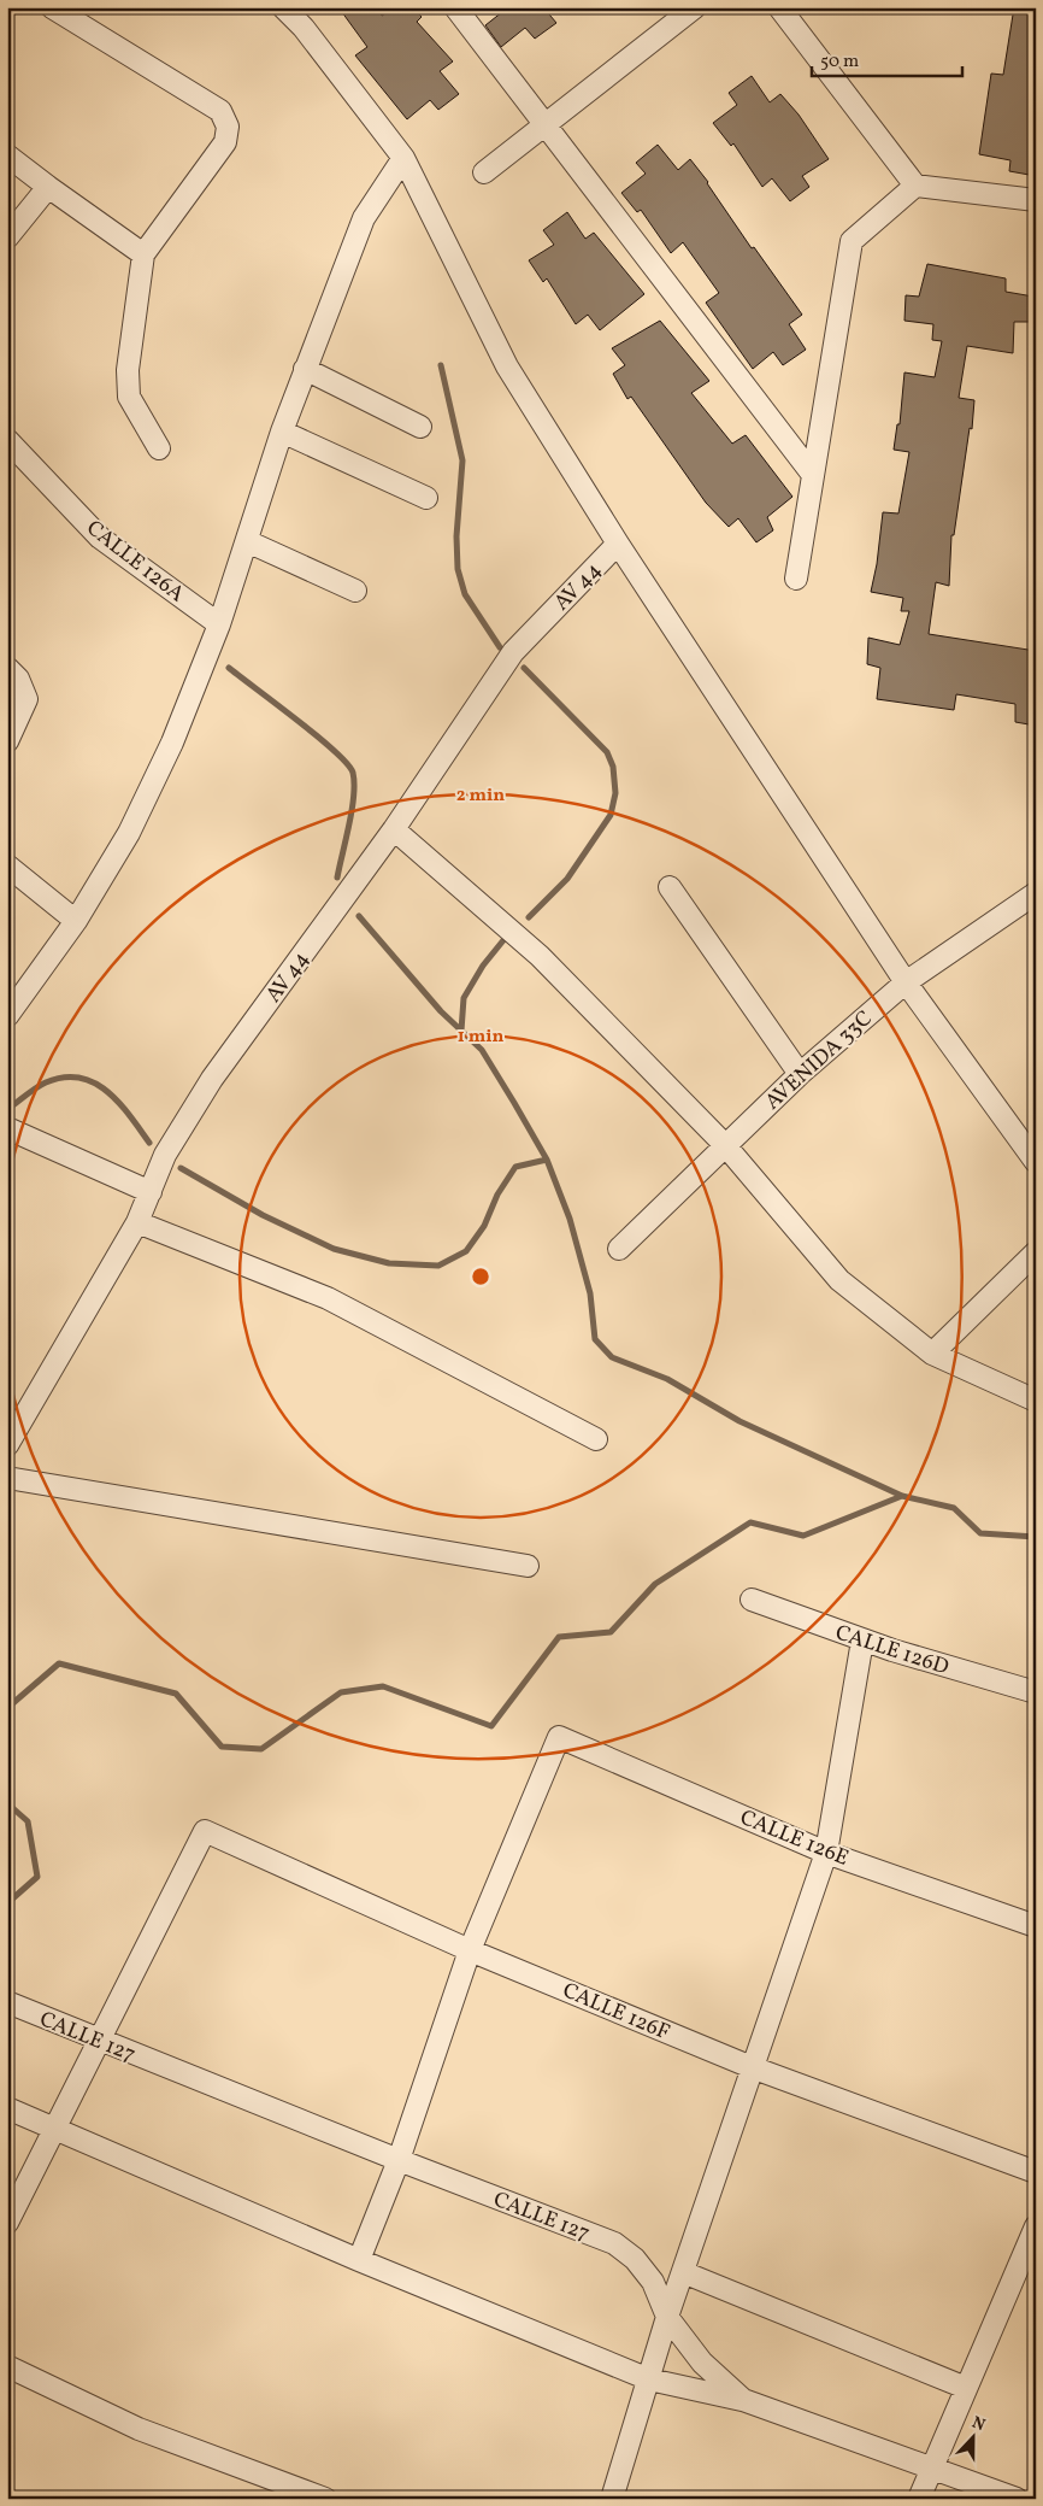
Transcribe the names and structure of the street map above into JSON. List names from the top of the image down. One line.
{"streets":{"street":["CALLE 126A","AV 44","AVENIDA 33C","CALLE 126D","CALLE 126E","CALLE 126F","CALLE 127"]},"crossings":[["CALLE 126E","CALLE 126F"],["CALLE 126F","CALLE 127"]],"scale_bar":"50 m","north":"top","rings":["2 min","1 min"]}
